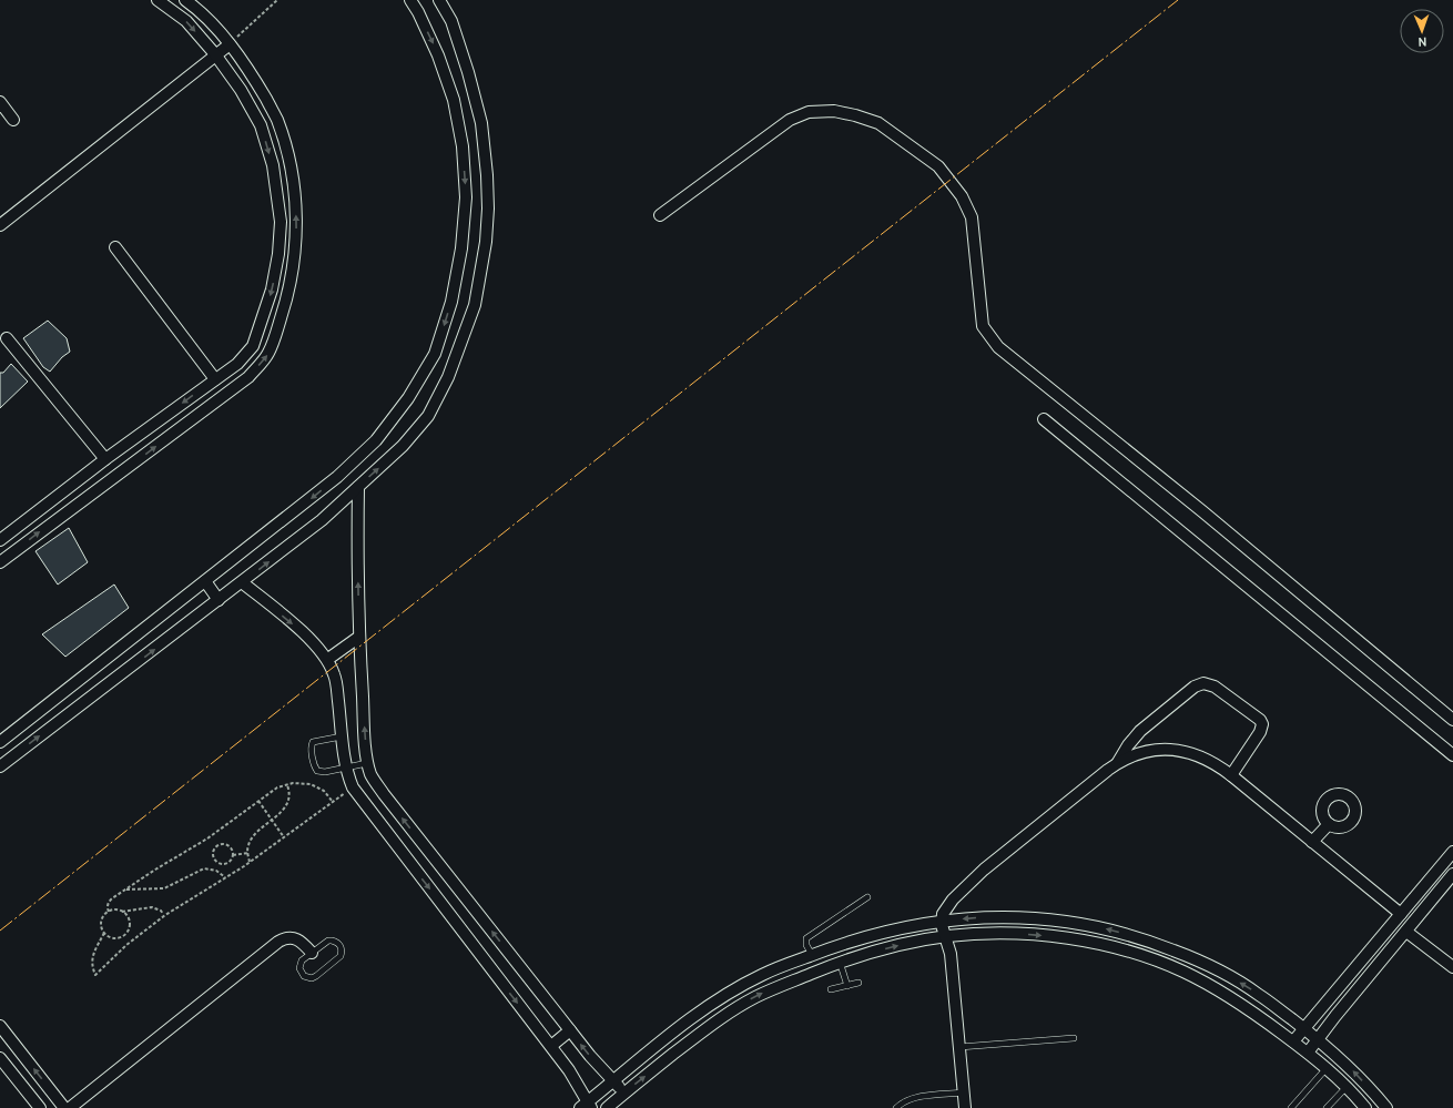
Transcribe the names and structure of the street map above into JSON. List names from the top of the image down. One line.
{"north":"bottom"}
